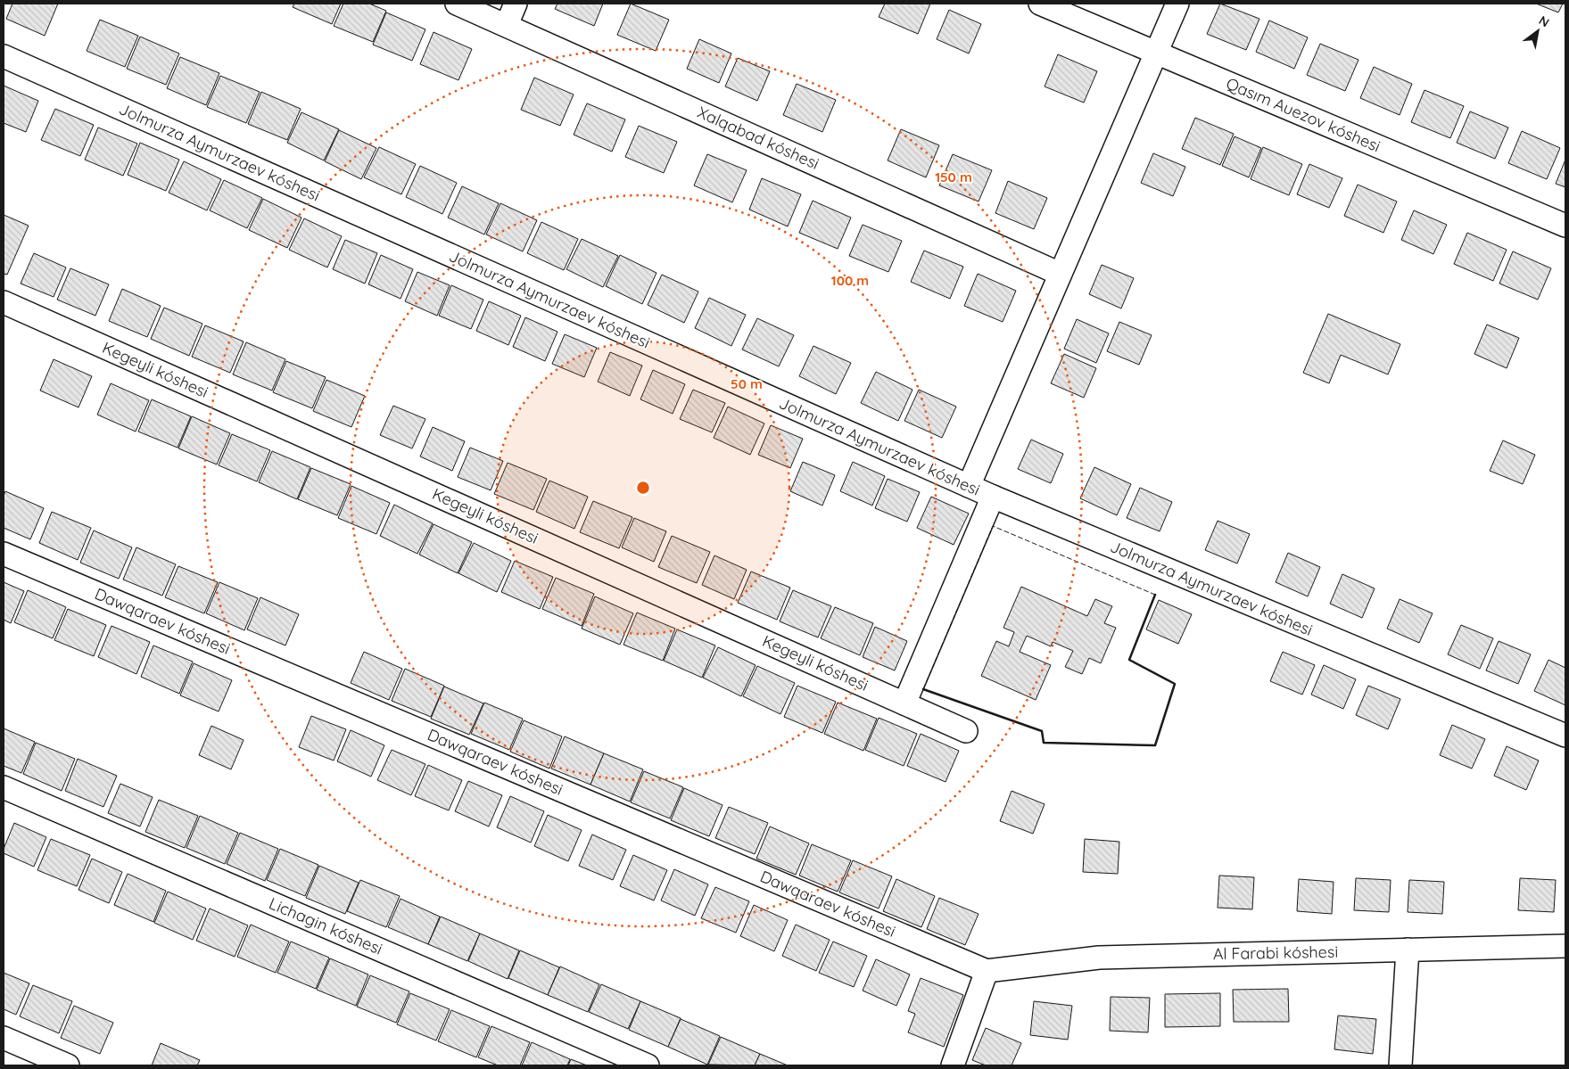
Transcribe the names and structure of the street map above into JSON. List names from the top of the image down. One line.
{"streets":{"street":["Qasım Auezov kóshesi","Xalqabad kóshesi","Jolmurza Aymurzaev kóshesi","Kegeyli kóshesi","Dawqaraev kóshesi","Lichagin kóshesi","Al Farabi kóshesi"]},"crossings":[["Dawqaraev kóshesi","Al Farabi kóshesi"]],"north":"top right","rings":["150 m","100 m","50 m"]}
